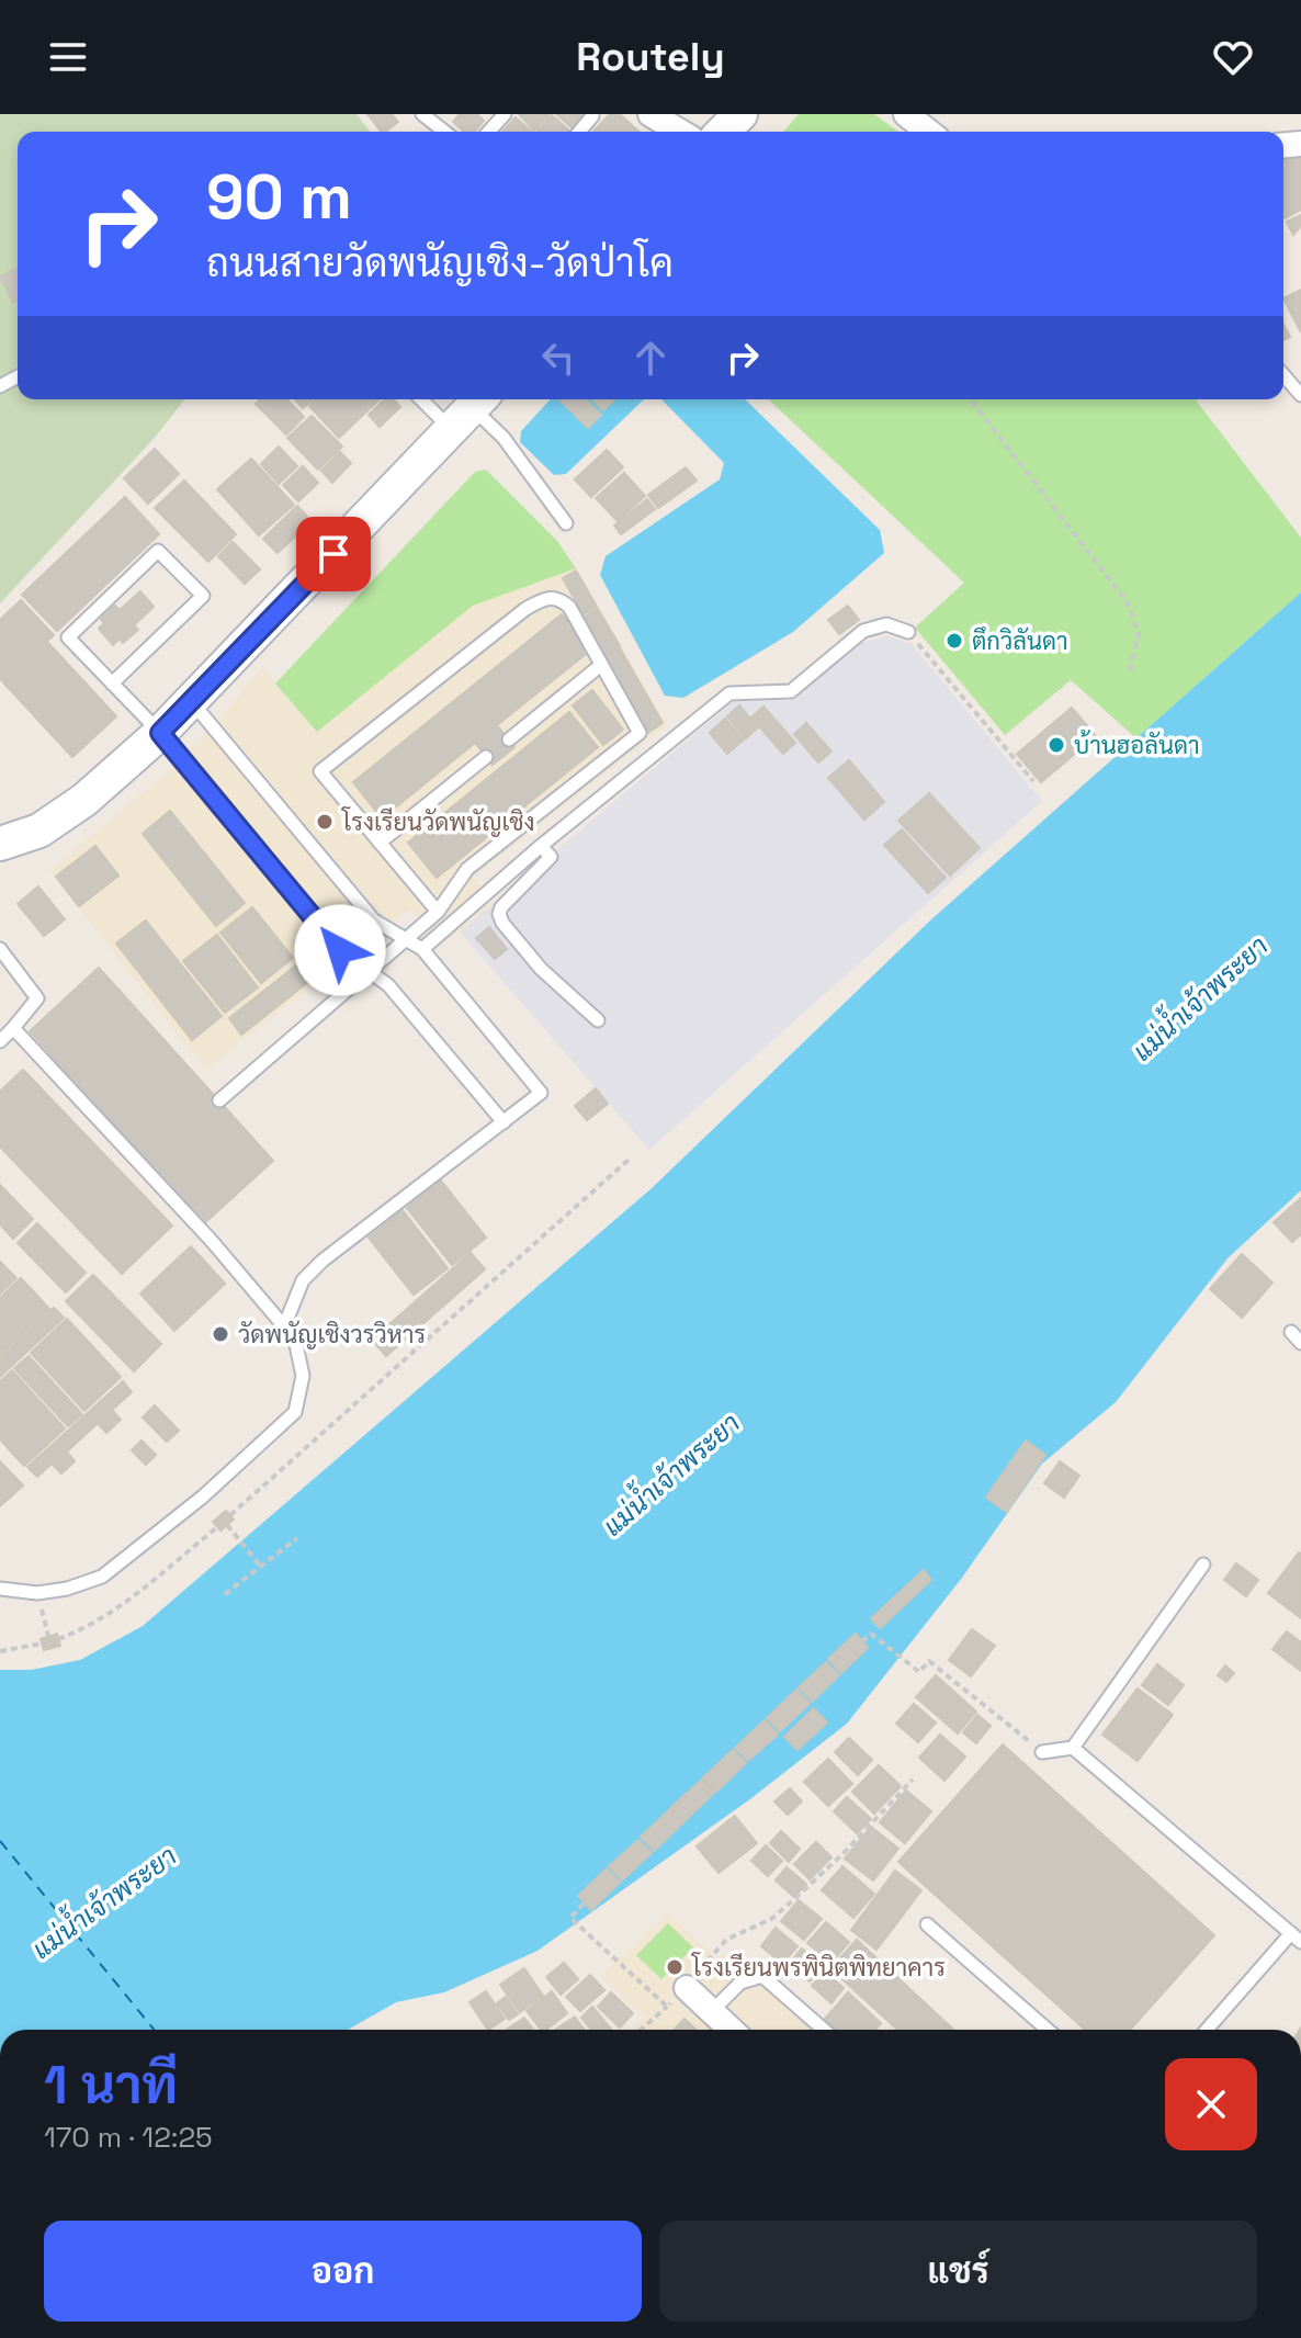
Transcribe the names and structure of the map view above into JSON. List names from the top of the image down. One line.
{"water":["แม่น้ำเจ้าพระยา"],"places":["ตึกวิลันดา","บ้านฮอลันดา","โรงเรียนวัดพนัญเชิง","วัดพนัญเชิงวรวิหาร","โรงเรียนพรพินิตพิทยาคาร"],"page":{"header":"Routely","turn":["90 m","ถนนสายวัดพนัญเชิง-วัดป่าโค"],"heading":["1 นาที","170 m · 12:25"],"buttons":["ออก","แชร์"]}}
